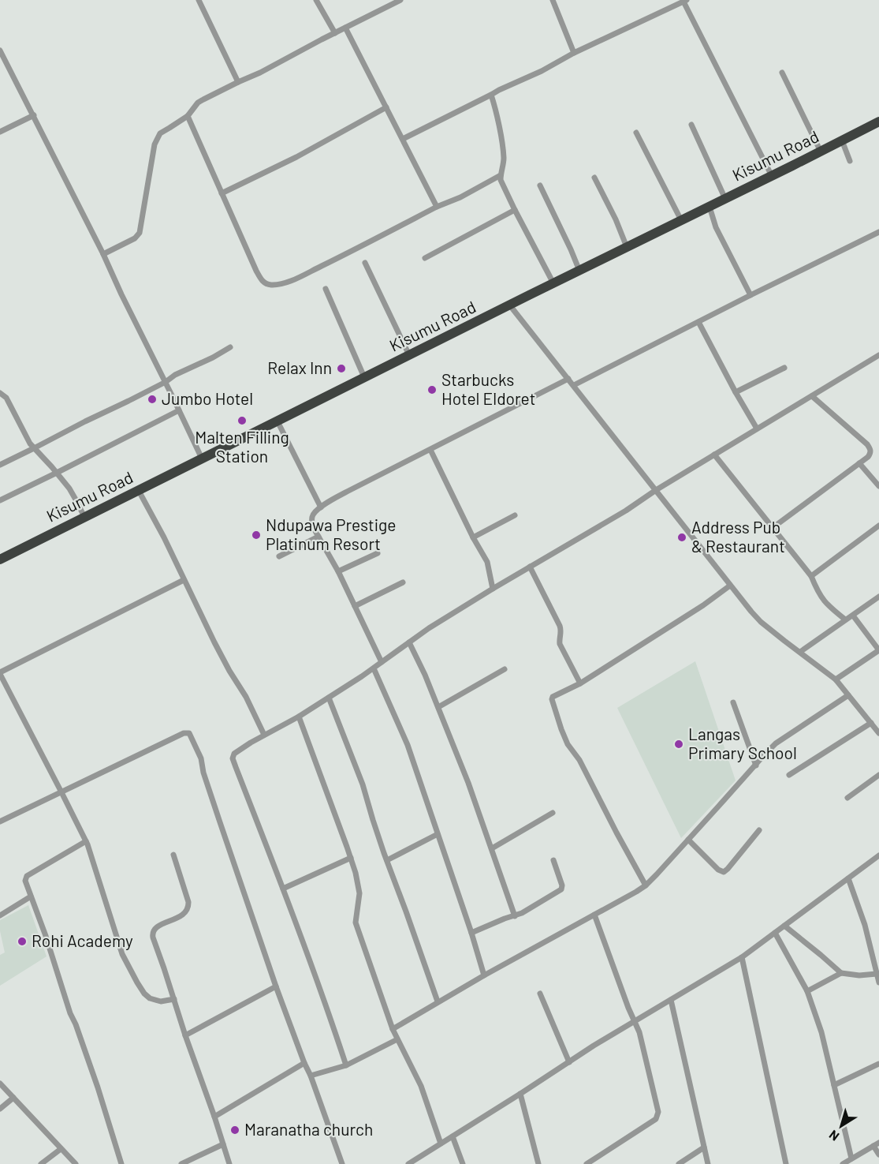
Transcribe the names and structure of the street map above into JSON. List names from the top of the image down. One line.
{"streets":{"highway":["Kisumu Road"]},"places":["Relax Inn","Starbucks Hotel Eldoret","Jumbo Hotel","Malten Filling Station","Ndupawa Prestige Platinum Resort","Address Pub & Restaurant","Langas Primary School","Rohi Academy","Maranatha church"],"north":"bottom left"}
